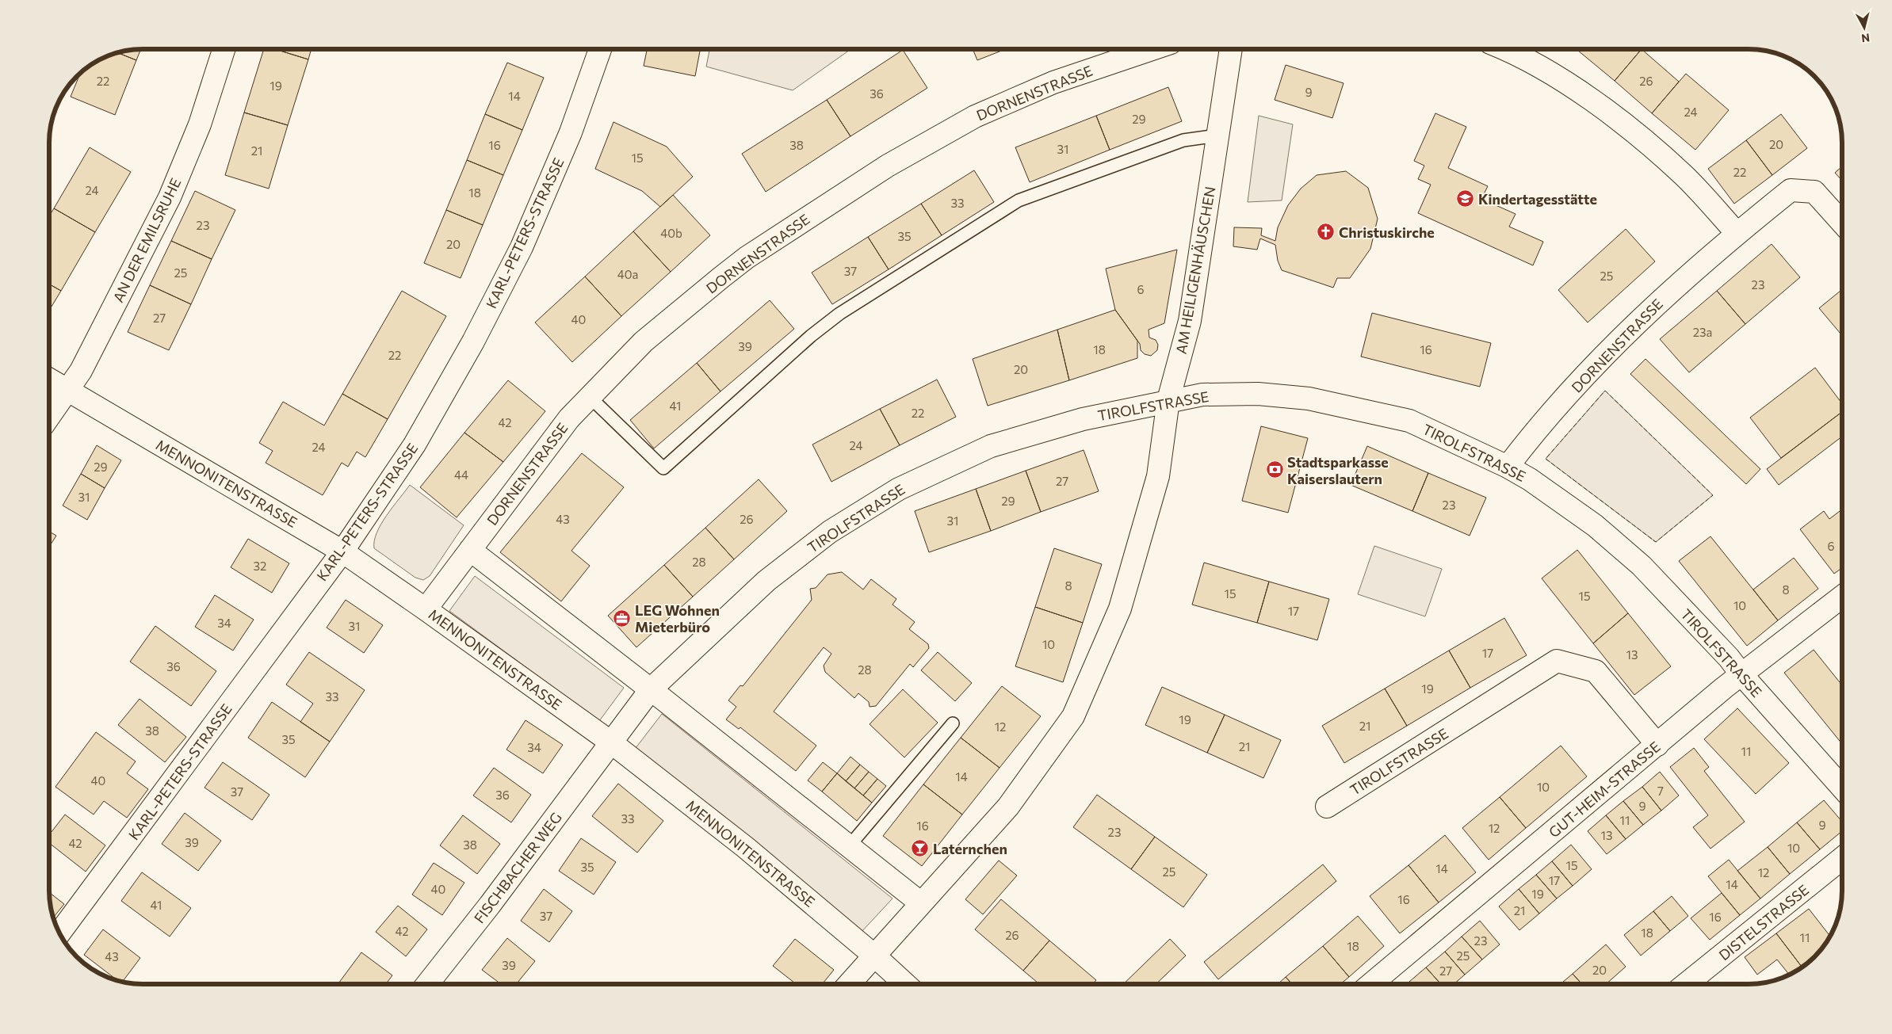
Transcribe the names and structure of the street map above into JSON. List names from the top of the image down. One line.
{"streets":{"street":["DORNENSTRASSE","KARL-PETERS-STRASSE","AN DER EMILSRUHE","AM HEILIGENHÄUSCHEN","TIROLFSTRASSE","MENNONITENSTRASSE","GUT-HEIM-STRASSE","FISCHBACHER WEG","DISTELSTRASSE"]},"crossings":[["DORNENSTRASSE","TIROLFSTRASSE"],["DORNENSTRASSE","MENNONITENSTRASSE"],["KARL-PETERS-STRASSE","MENNONITENSTRASSE"],["AN DER EMILSRUHE","MENNONITENSTRASSE"],["AM HEILIGENHÄUSCHEN","TIROLFSTRASSE"],["AM HEILIGENHÄUSCHEN","MENNONITENSTRASSE"],["TIROLFSTRASSE","MENNONITENSTRASSE"],["TIROLFSTRASSE","GUT-HEIM-STRASSE"],["TIROLFSTRASSE","FISCHBACHER WEG"],["MENNONITENSTRASSE","FISCHBACHER WEG"]],"places":{"school or university":["Kindertagesstätte"],"church":["Christuskirche"],"bank":["Stadtsparkasse Kaiserslautern"],"office":["LEG Wohnen Mieterbüro"],"bar":["Laternchen"]},"house_numbers":["22","26","19","9","36","14","24","29","20","16","38","31","21","15","22","24","18","33","23","40b","35","20","37","25","40a","25","23","6","27","40","23a","39","18","16","22","20","41","22","42","24","24","29","44","27","31","29","23","43","26","31","6","28","32","8","8","15","15","10","17","34","31","10","17","13","36","28","19","33","19","21","12","38","35","21","34","11","14","40","10","7","37","36","9","33","11","9","16","12","23","13","39","42","38","10","15","35","14","25","12","17","14","40","19","16","41","21","37","16","42","18","26","11","23","18","25","43","39","20","27"],"north":"bottom"}
